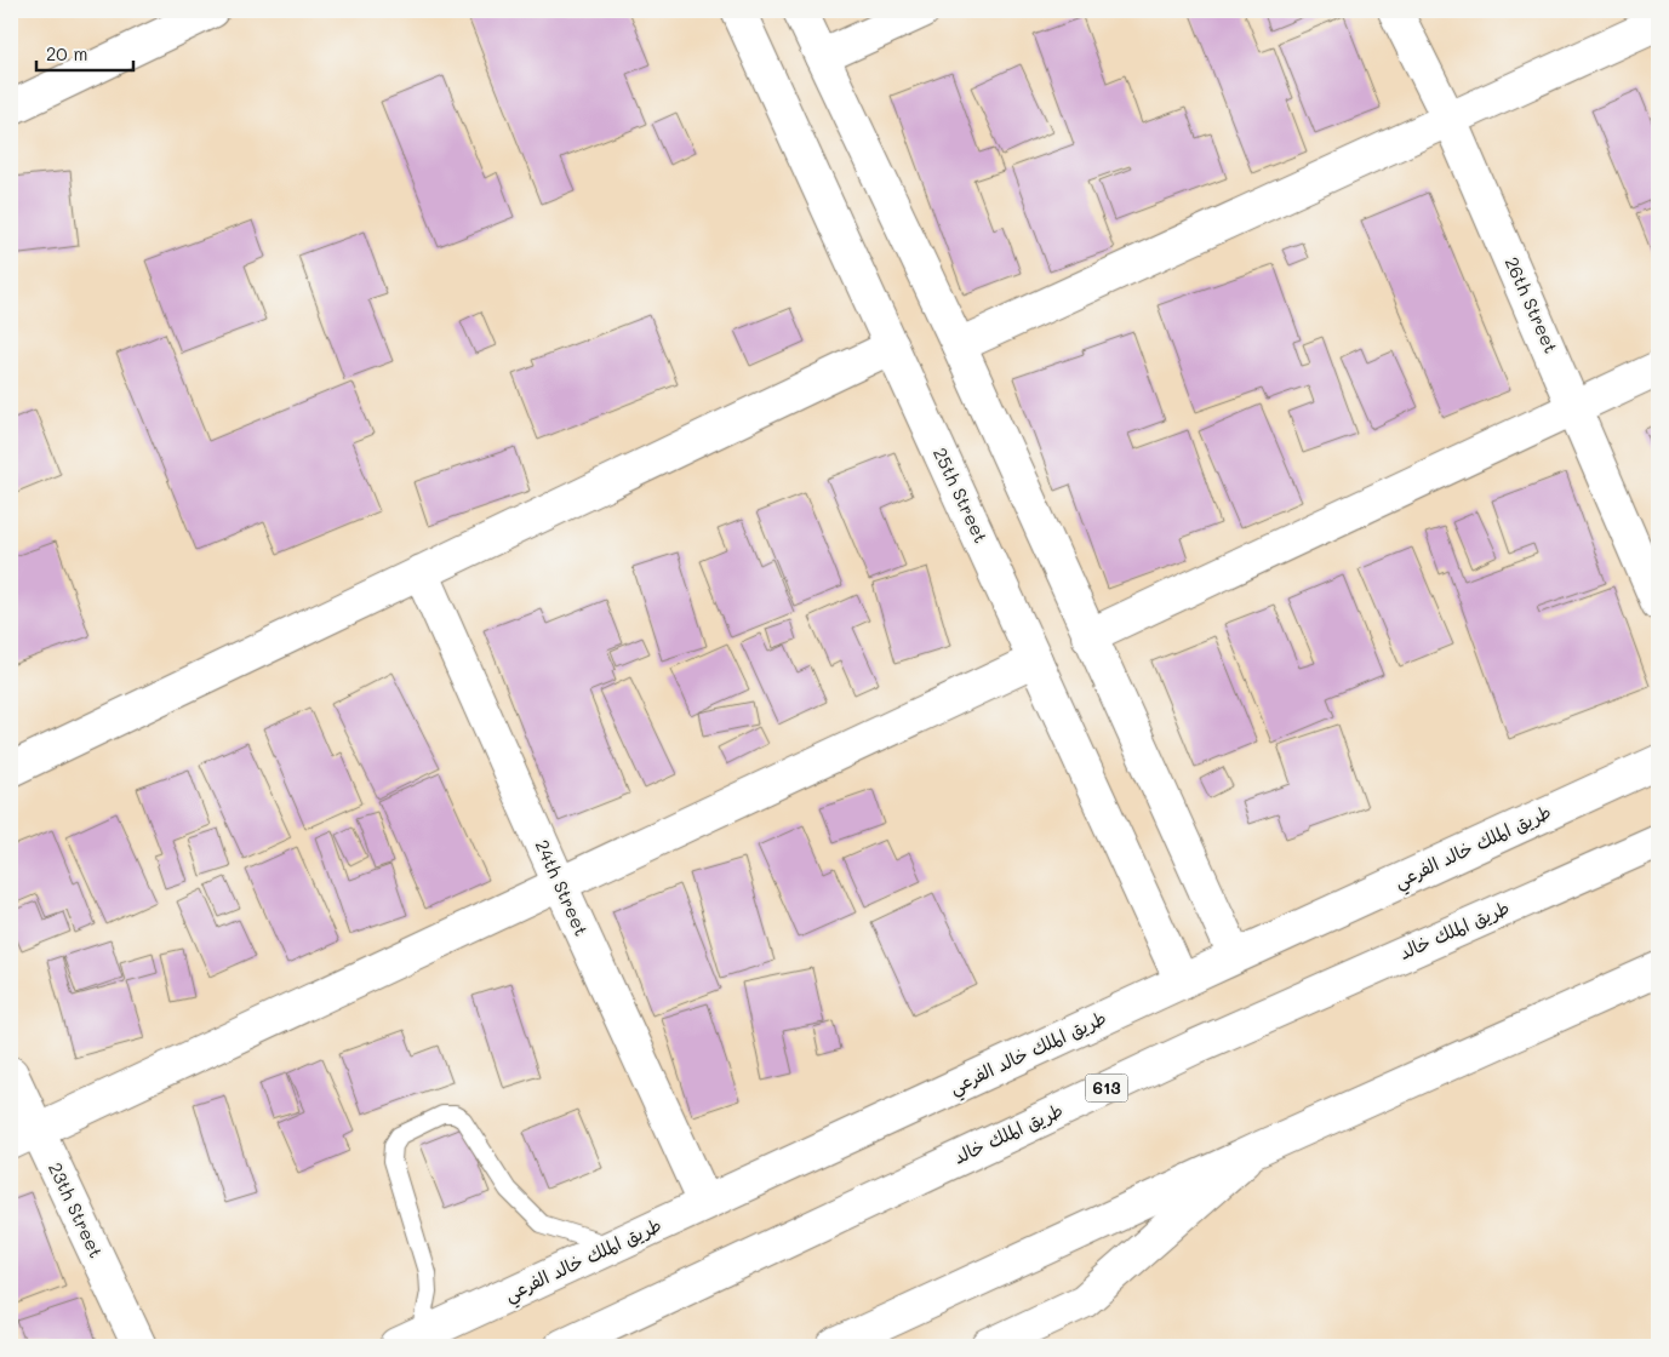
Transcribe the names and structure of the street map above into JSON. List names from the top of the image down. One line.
{"streets":{"main road":["26th Street","25th Street","طريق الملك خالد الفرعي","24th Street","طريق الملك خالد","613","23th Street"]},"crossings":[["25th Street","طريق الملك خالد الفرعي"],["طريق الملك خالد الفرعي","24th Street"]],"scale_bar":"20 m"}
